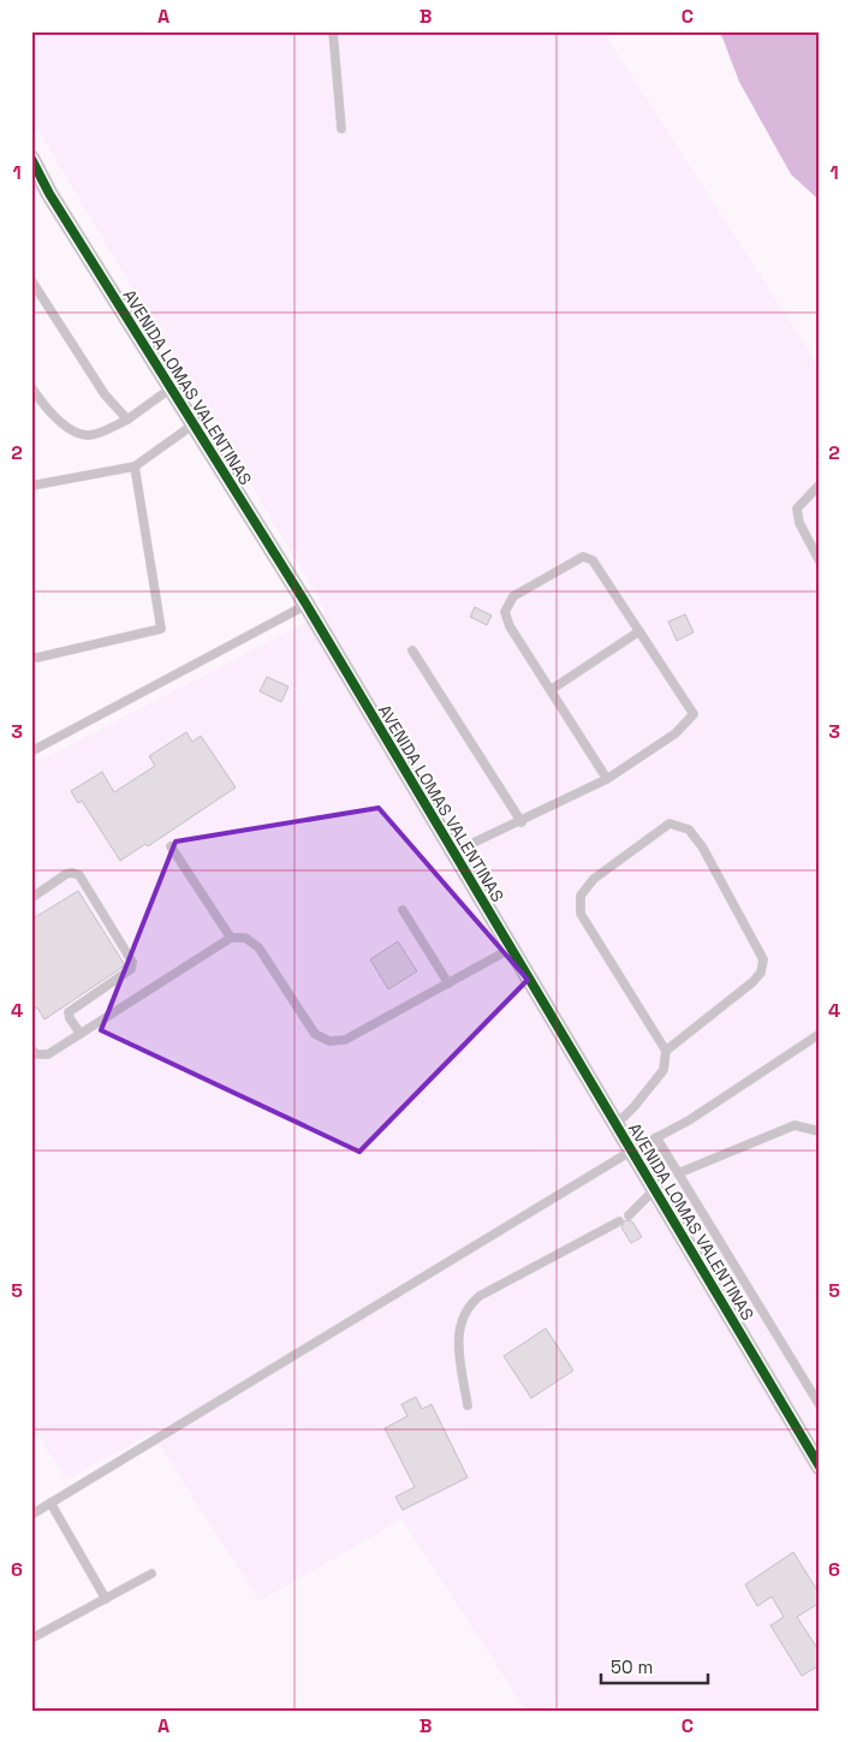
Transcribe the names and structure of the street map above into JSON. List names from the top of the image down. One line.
{"streets":{"street":["AVENIDA LOMAS VALENTINAS"]},"scale_bar":"50 m","grid":{"columns":["A","B","C"],"rows":["1","2","3","4","5","6"]}}
